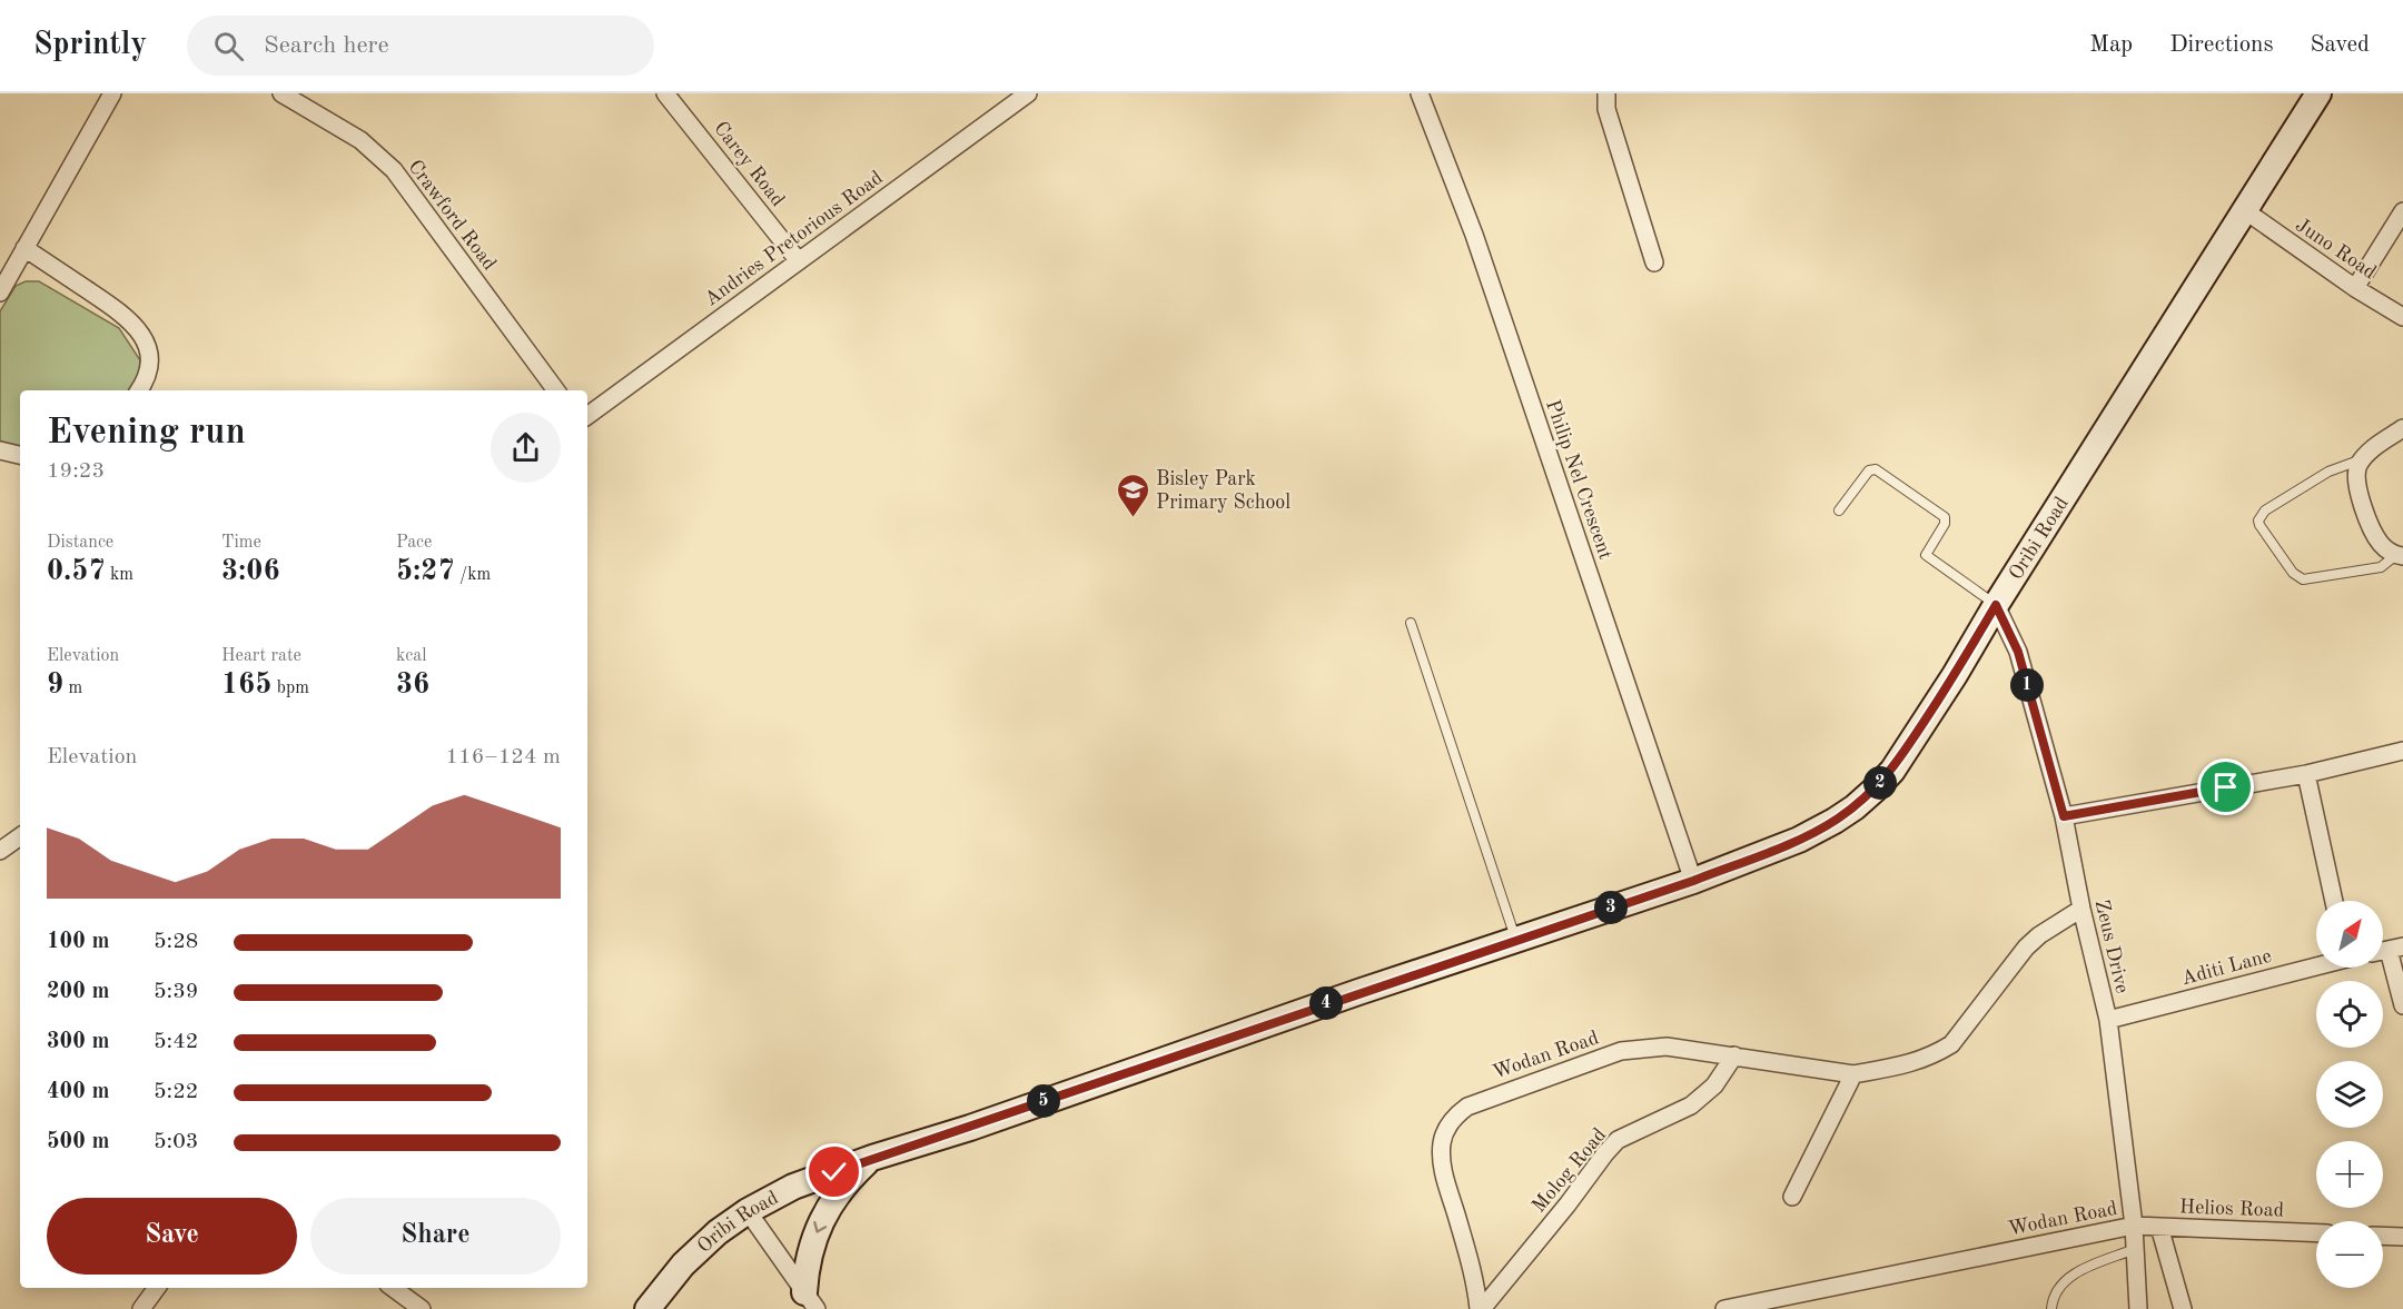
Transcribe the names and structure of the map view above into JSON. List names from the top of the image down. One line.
{"streets":{"street":["Carey Road","Crawford Road","Andries Pretorious Road","Juno Road","Philip Nel Crescent","Oribi Road","Zeus Drive","Aditi Lane","Wodan Road","Molog Road","Helios Road"]},"crossings":[["Carey Road","Andries Pretorious Road"],["Juno Road","Oribi Road"],["Philip Nel Crescent","Oribi Road"],["Oribi Road","Zeus Drive"],["Zeus Drive","Aditi Lane"],["Zeus Drive","Wodan Road"],["Zeus Drive","Helios Road"],["Wodan Road","Molog Road"],["Wodan Road","Helios Road"]],"places":{"school or university":["Bisley Park Primary School"]},"north":"top right","page":{"header":"Sprintly","search":"Search here","nav":["Map","Directions","Saved"],"heading":["Evening run","19:23"],"stats":[["Distance","0.57 km"],["Time","3:06"],["Pace","5:27 /km"],["Elevation","9 m"],["Heart rate","165 bpm"],["kcal","36"]],"pins":["1","2","3","4","5"],"chart":["Elevation","116–124 m"],"map_buttons":["+","−"],"list":[{"name":"100 m","note":"5:28"},{"name":"200 m","note":"5:39"},{"name":"300 m","note":"5:42"},{"name":"400 m","note":"5:22"},{"name":"500 m","note":"5:03"}],"buttons":["Save","Share"]}}
